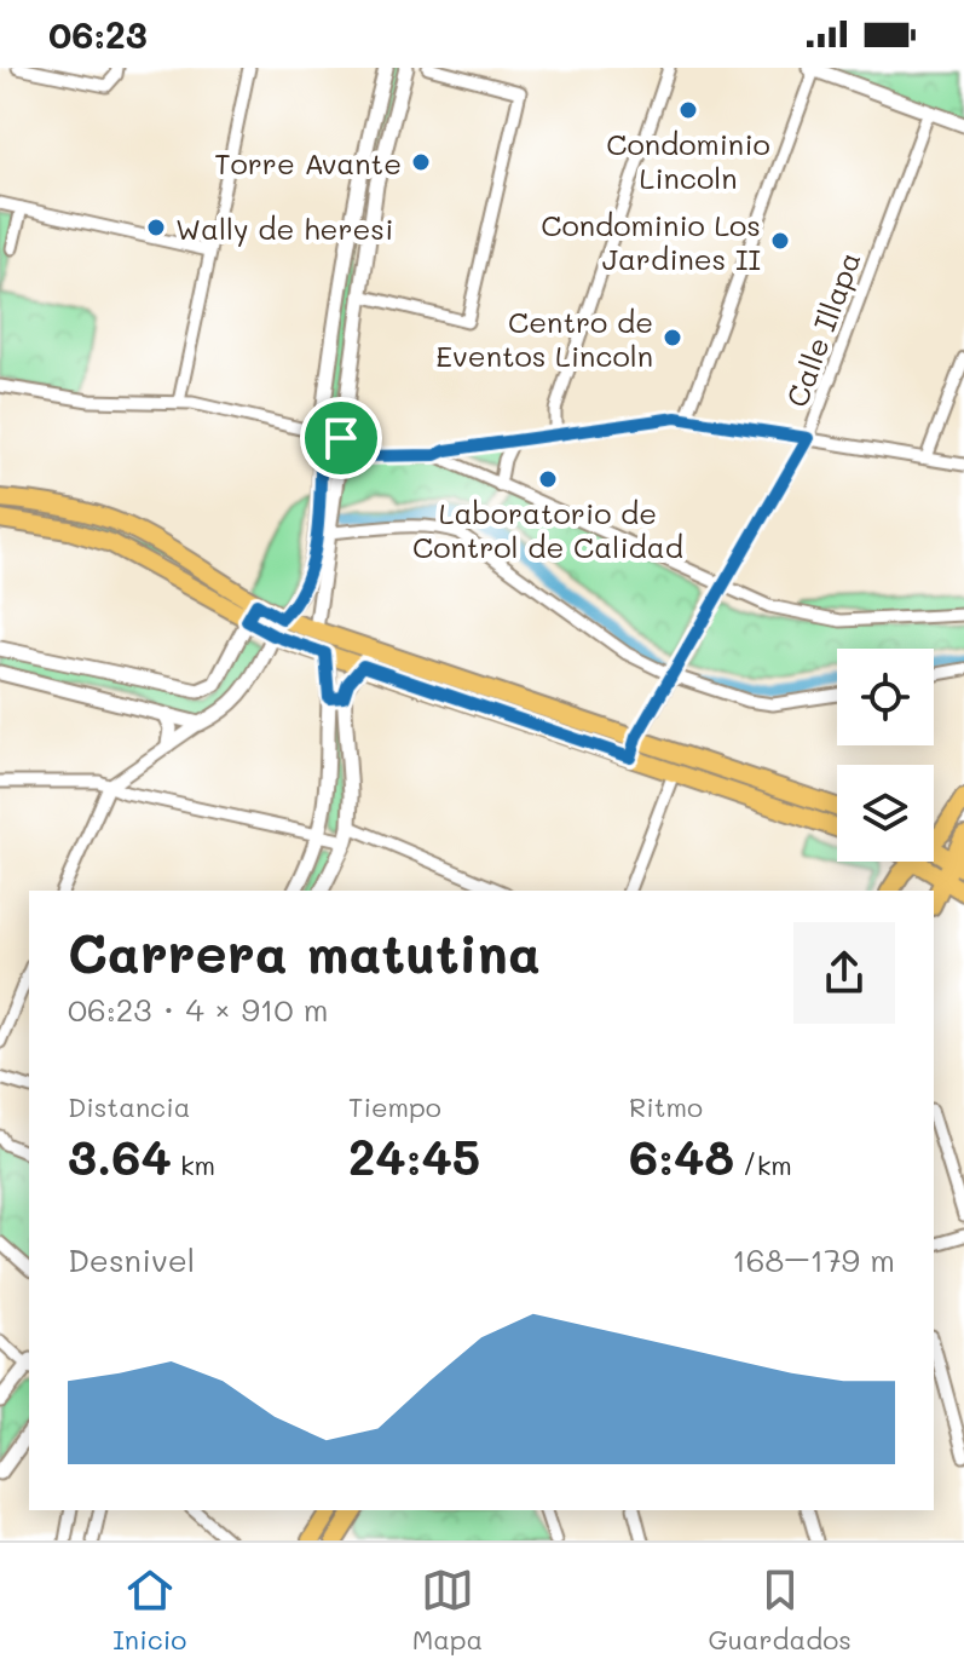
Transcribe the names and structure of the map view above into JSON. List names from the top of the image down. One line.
{"streets":{"street":["Calle Illapa"]},"places":["Condominio Lincoln","Torre Avante","Wally de heresi","Condominio Los Jardines II","Centro de Eventos Lincoln","Laboratorio de Control de Calidad"],"page":{"status":"06:23","heading":["Carrera matutina","06:23 · 4 × 910 m"],"stats":[["Distancia","3.64 km"],["Tiempo","24:45"],["Ritmo","6:48 /km"]],"chart":["Desnivel","168–179 m"],"tabs":["Inicio","Mapa","Guardados"]}}
